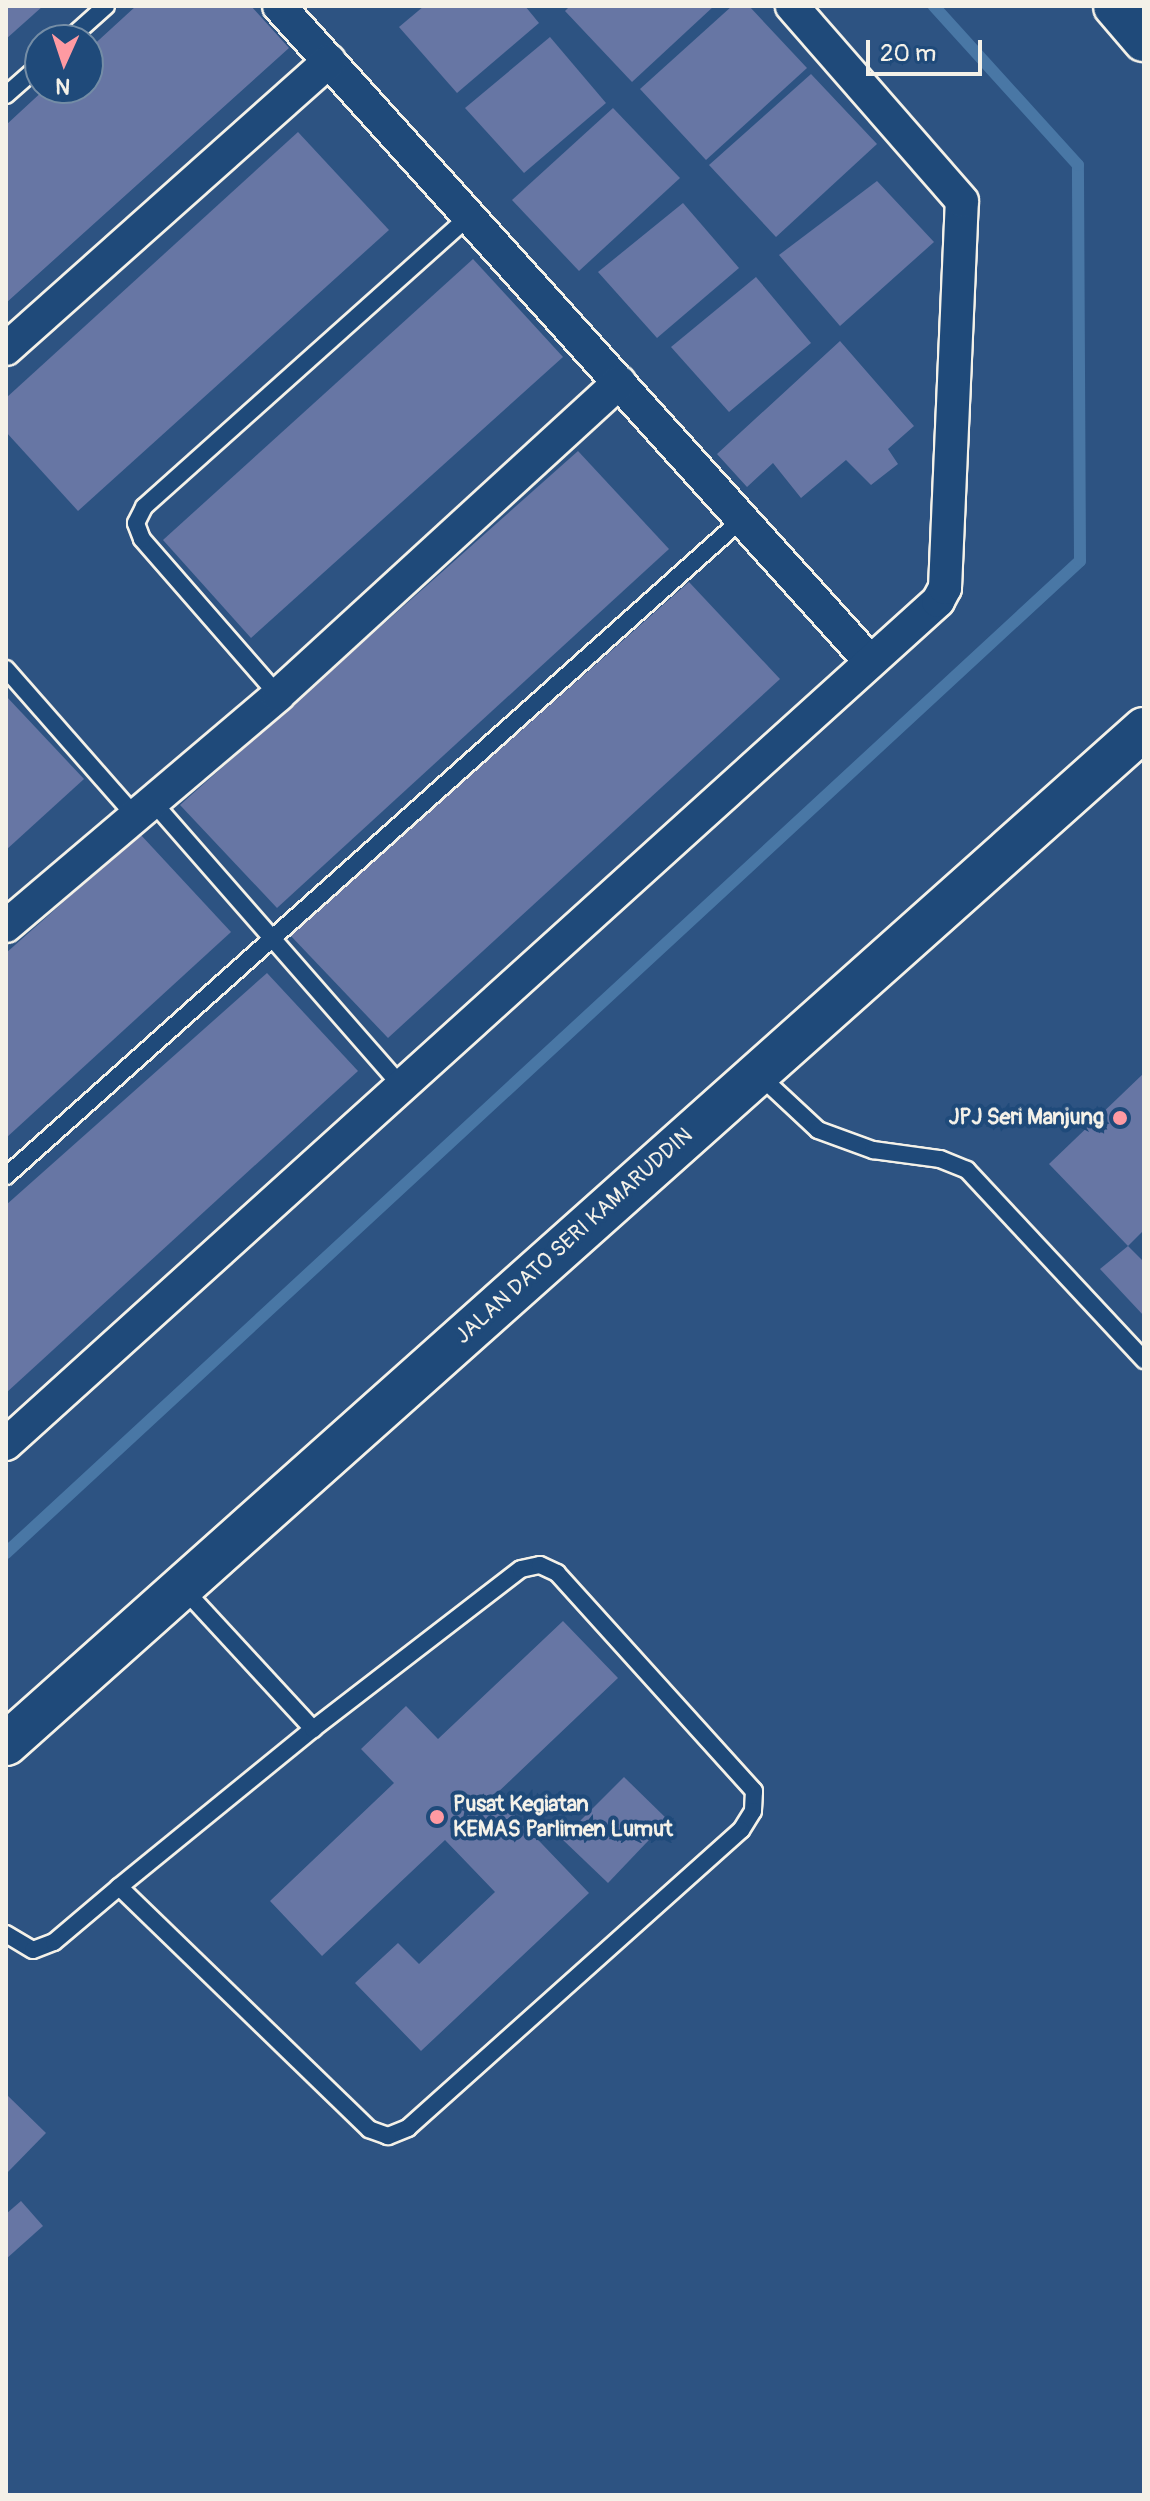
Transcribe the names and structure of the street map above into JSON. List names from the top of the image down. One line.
{"streets":{"street":["JALAN DATO SERI KAMARUDDIN"]},"places":["JPJ Seri Manjung","Pusat Kegiatan KEMAS Parlimen Lumut"],"scale_bar":"20 m","north":"bottom"}
